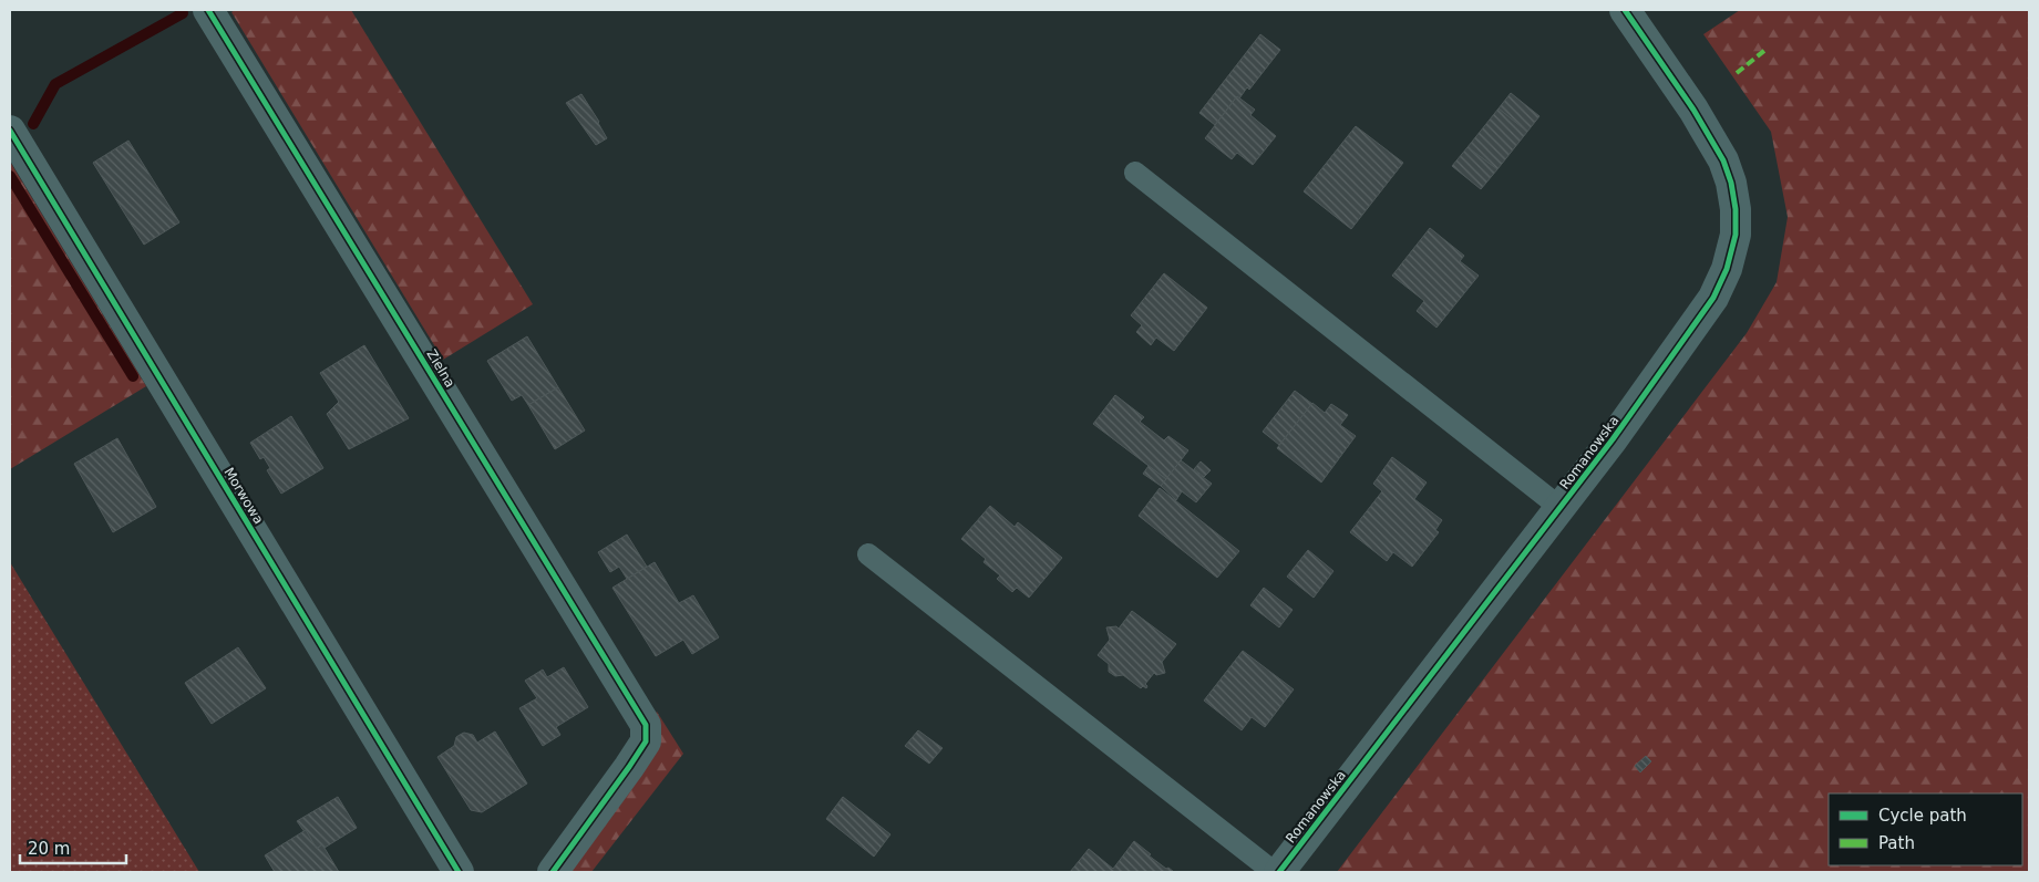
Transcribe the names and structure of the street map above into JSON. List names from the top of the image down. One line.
{"streets":{"street":["Zielna","Romanowska","Morwowa"]},"legend":["Cycle path","Path"],"scale_bar":"20 m"}
